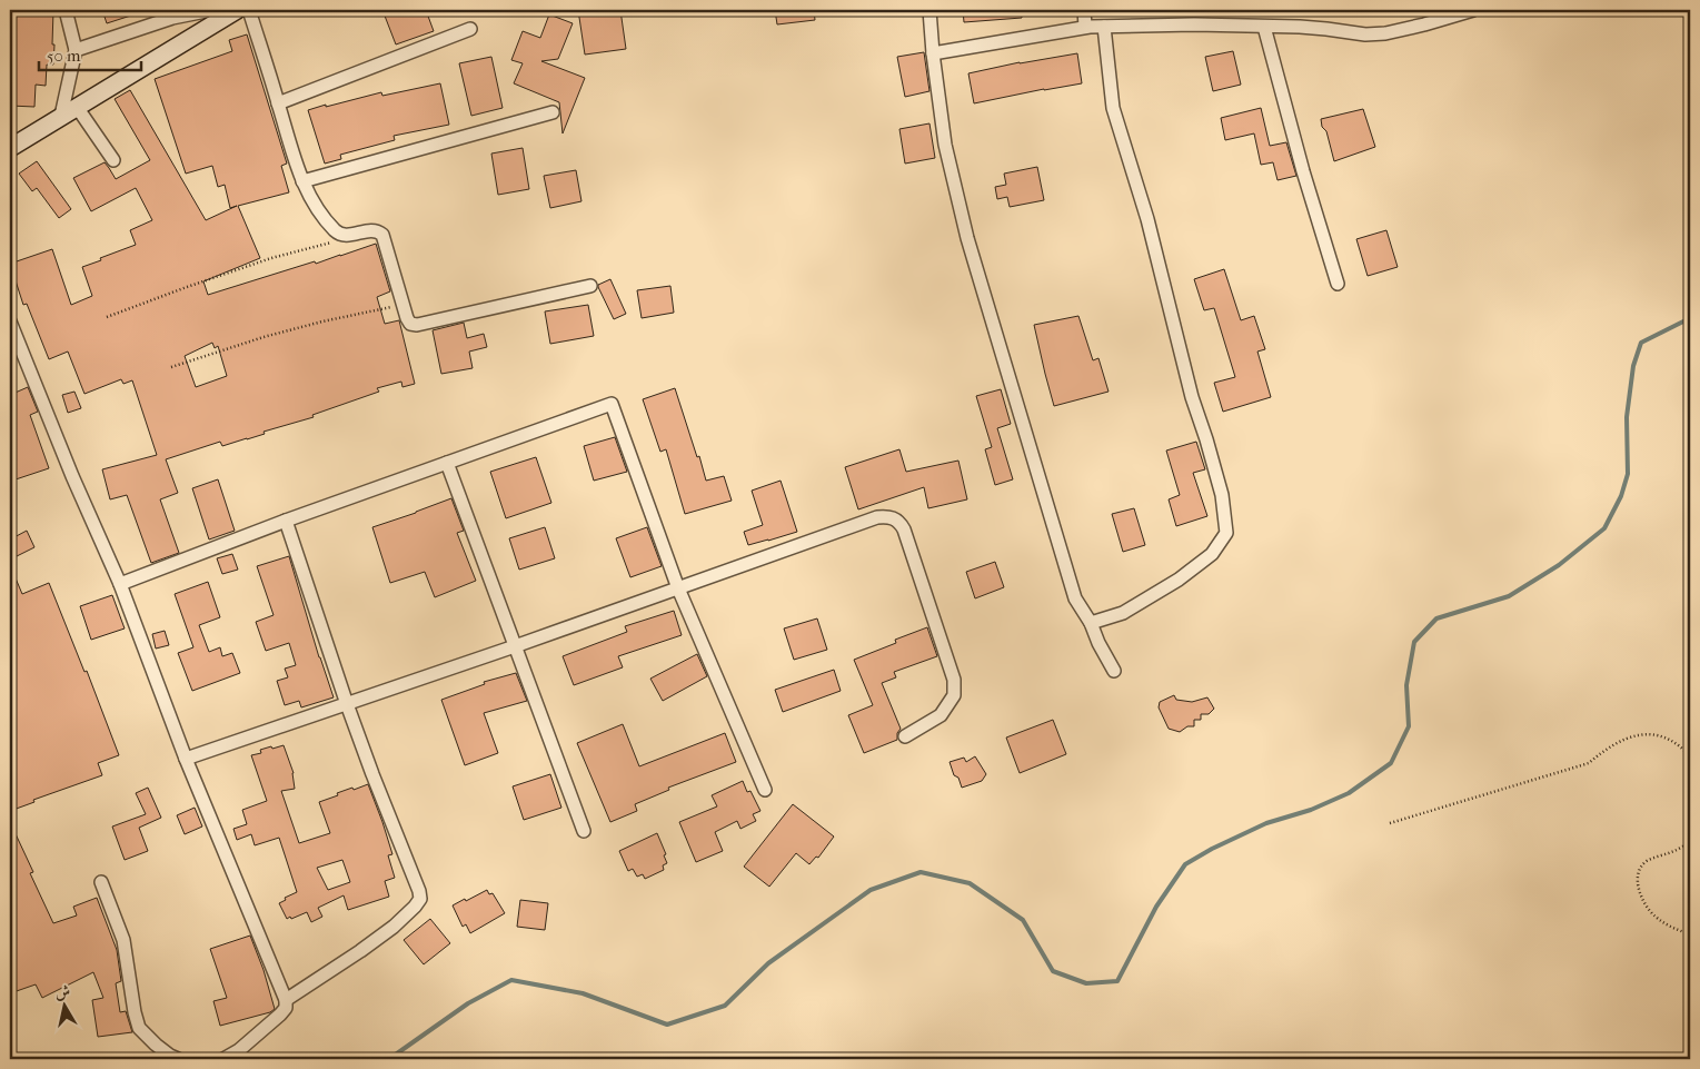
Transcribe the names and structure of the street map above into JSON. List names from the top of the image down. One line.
{"scale_bar":"50 m","north":"top"}
